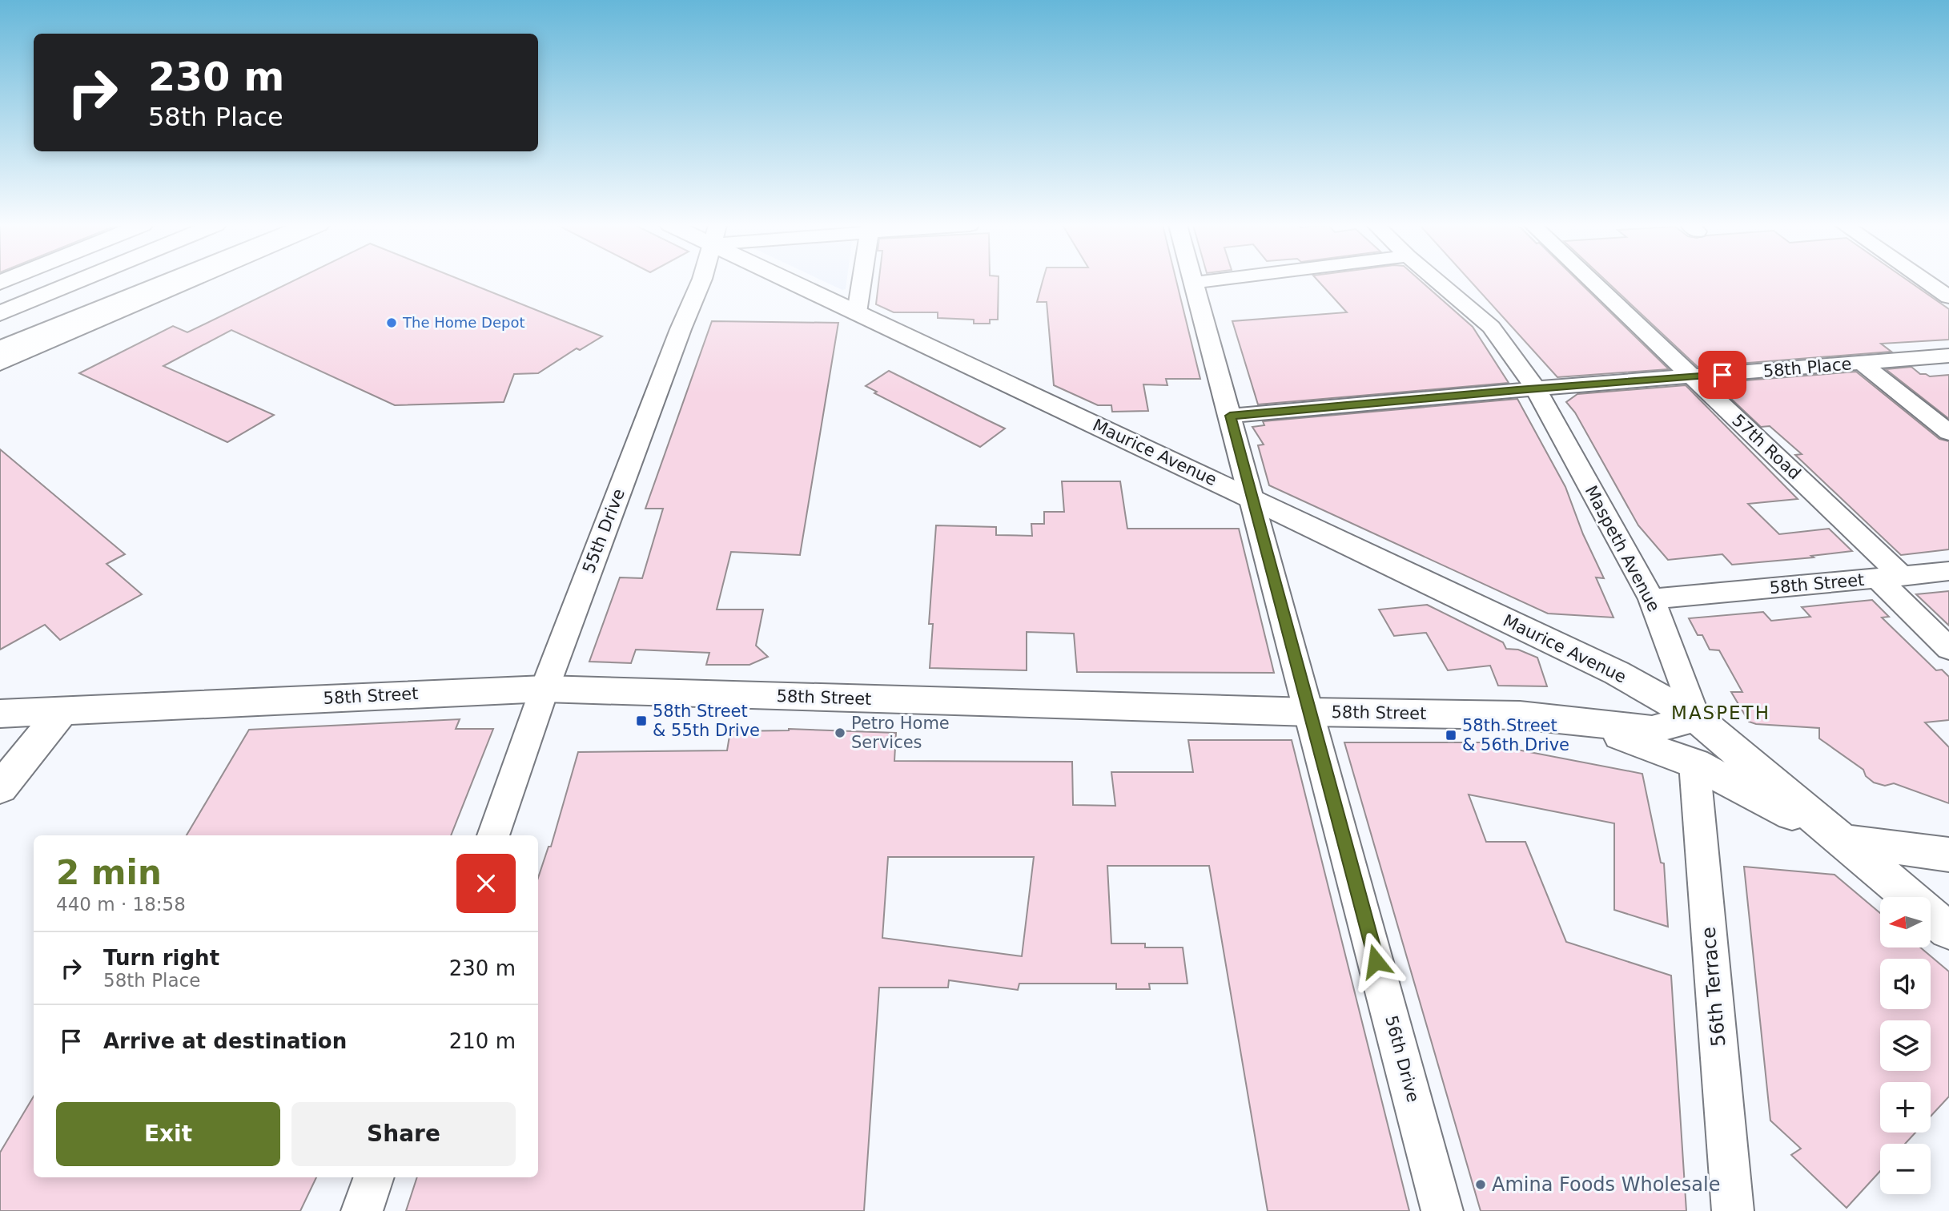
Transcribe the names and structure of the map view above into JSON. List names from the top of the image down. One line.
{"streets":{"main road":["Maurice Avenue","Maspeth Avenue","58th Street"],"street":["58th Place","57th Road","55th Drive","56th Terrace","56th Drive"]},"crossings":[["58th Place","57th Road"],["58th Place","Maspeth Avenue"],["58th Place","56th Drive"],["57th Road","58th Street"],["Maurice Avenue","Maspeth Avenue"],["Maurice Avenue","58th Street"],["Maurice Avenue","56th Drive"],["55th Drive","58th Street"],["Maspeth Avenue","58th Street"],["58th Street","56th Terrace"],["58th Street","56th Drive"]],"districts":["MASPETH"],"places":{"other":["The Home Depot","Petro Home Services","Amina Foods Wholesale"],"transit":["58th Street & 55th Drive","58th Street & 56th Drive"]},"north":"left","page":{"turn":["230 m","58th Place"],"heading":["2 min","440 m · 18:58"],"map_buttons":["+","−"],"list":[{"name":"Turn right","note":"58th Place","value":"230 m"},{"name":"Arrive at destination","value":"210 m"}],"buttons":["Exit","Share"]}}
